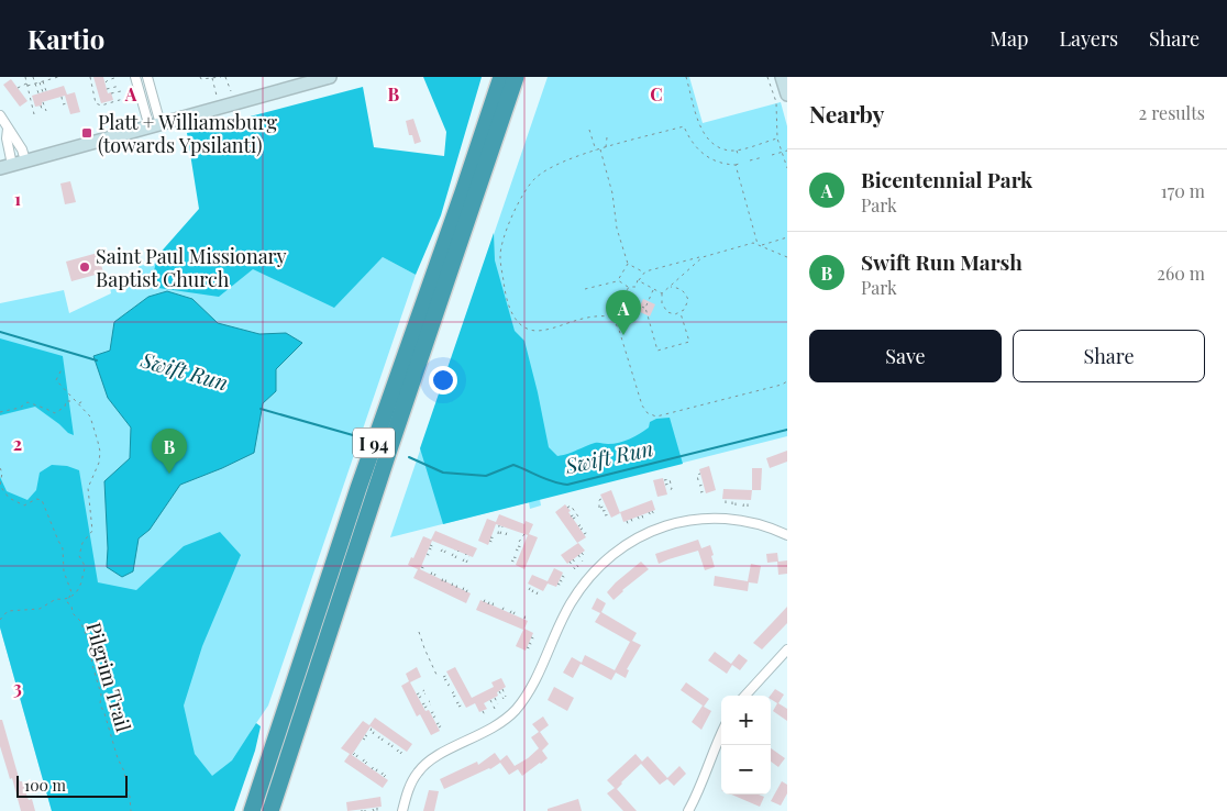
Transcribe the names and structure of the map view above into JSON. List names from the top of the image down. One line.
{"streets":{"highway":["I 94"],"path":["Pilgrim Trail"]},"water":["Swift Run"],"places":{"transit":["Platt + Williamsburg (towards Ypsilanti)"],"other":["Saint Paul Missionary Baptist Church"]},"scale_bar":"100 m","page":{"header":"Kartio","nav":["Map","Layers","Share"],"heading":["Nearby","2 results"],"list":[{"mark":"A","name":"Bicentennial Park","note":"Park","value":"170 m"},{"mark":"B","name":"Swift Run Marsh","note":"Park","value":"260 m"}],"pins":["A","B"],"buttons":["Save","Share"],"map_buttons":["+","−"],"scale":"100 m"},"grid":{"columns":["A","B","C"],"rows":["1","2","3"]}}
